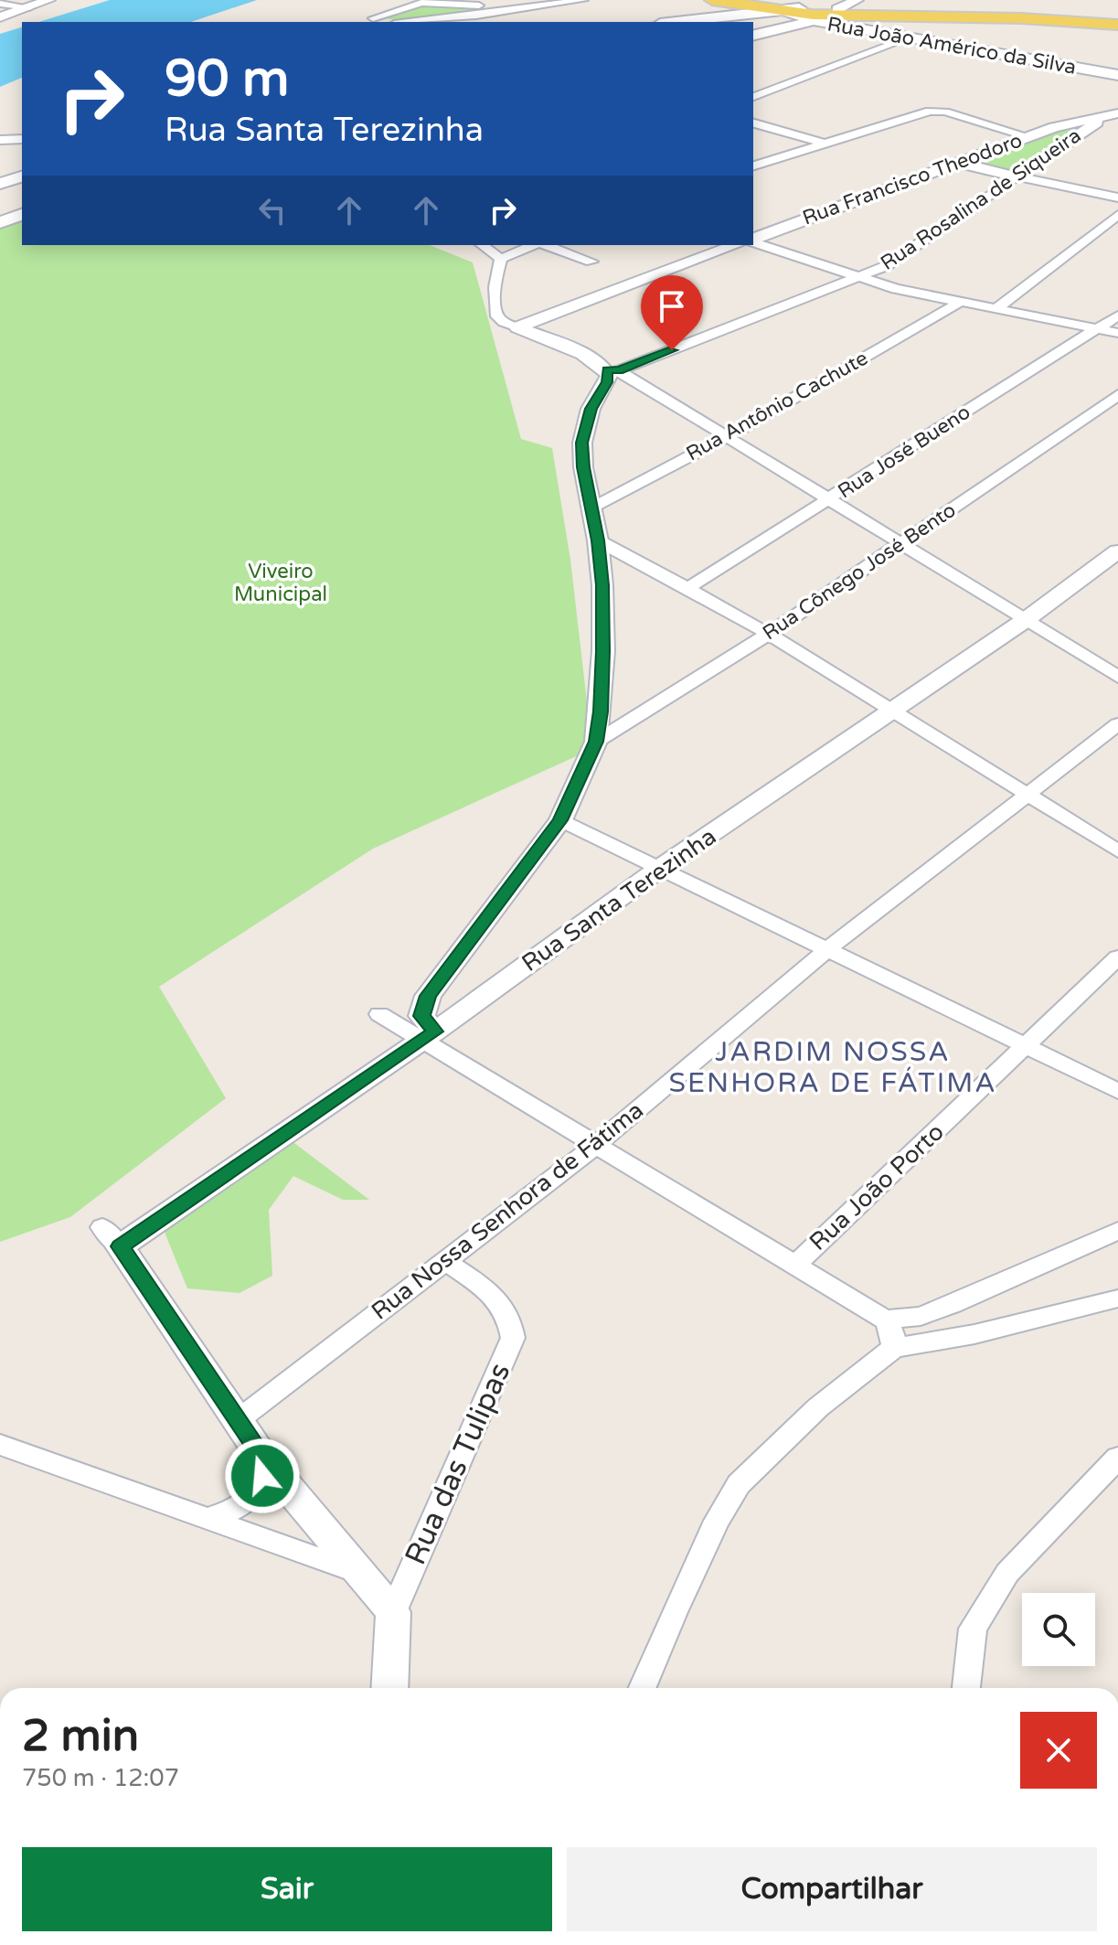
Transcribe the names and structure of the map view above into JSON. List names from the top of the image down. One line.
{"streets":{"main road":["Rua João Américo da Silva"],"street":["Rua Francisco Theodoro","Rua Rosalina de Siqueira","Rua Antônio Cachute","Rua José Bueno","Rua Cônego José Bento","Rua Santa Terezinha","Rua João Porto","Rua Nossa Senhora de Fátima","Rua das Tulipas"]},"crossings":[["Rua Francisco Theodoro","Rua Rosalina de Siqueira"],["Rua Santa Terezinha","Rua Nossa Senhora de Fátima"],["Rua Nossa Senhora de Fátima","Rua das Tulipas"]],"districts":["JARDIM NOSSA SENHORA DE FÁTIMA"],"parks":["Viveiro Municipal"],"page":{"turn":["90 m","Rua Santa Terezinha"],"heading":["2 min","750 m · 12:07"],"buttons":["Sair","Compartilhar"]}}
